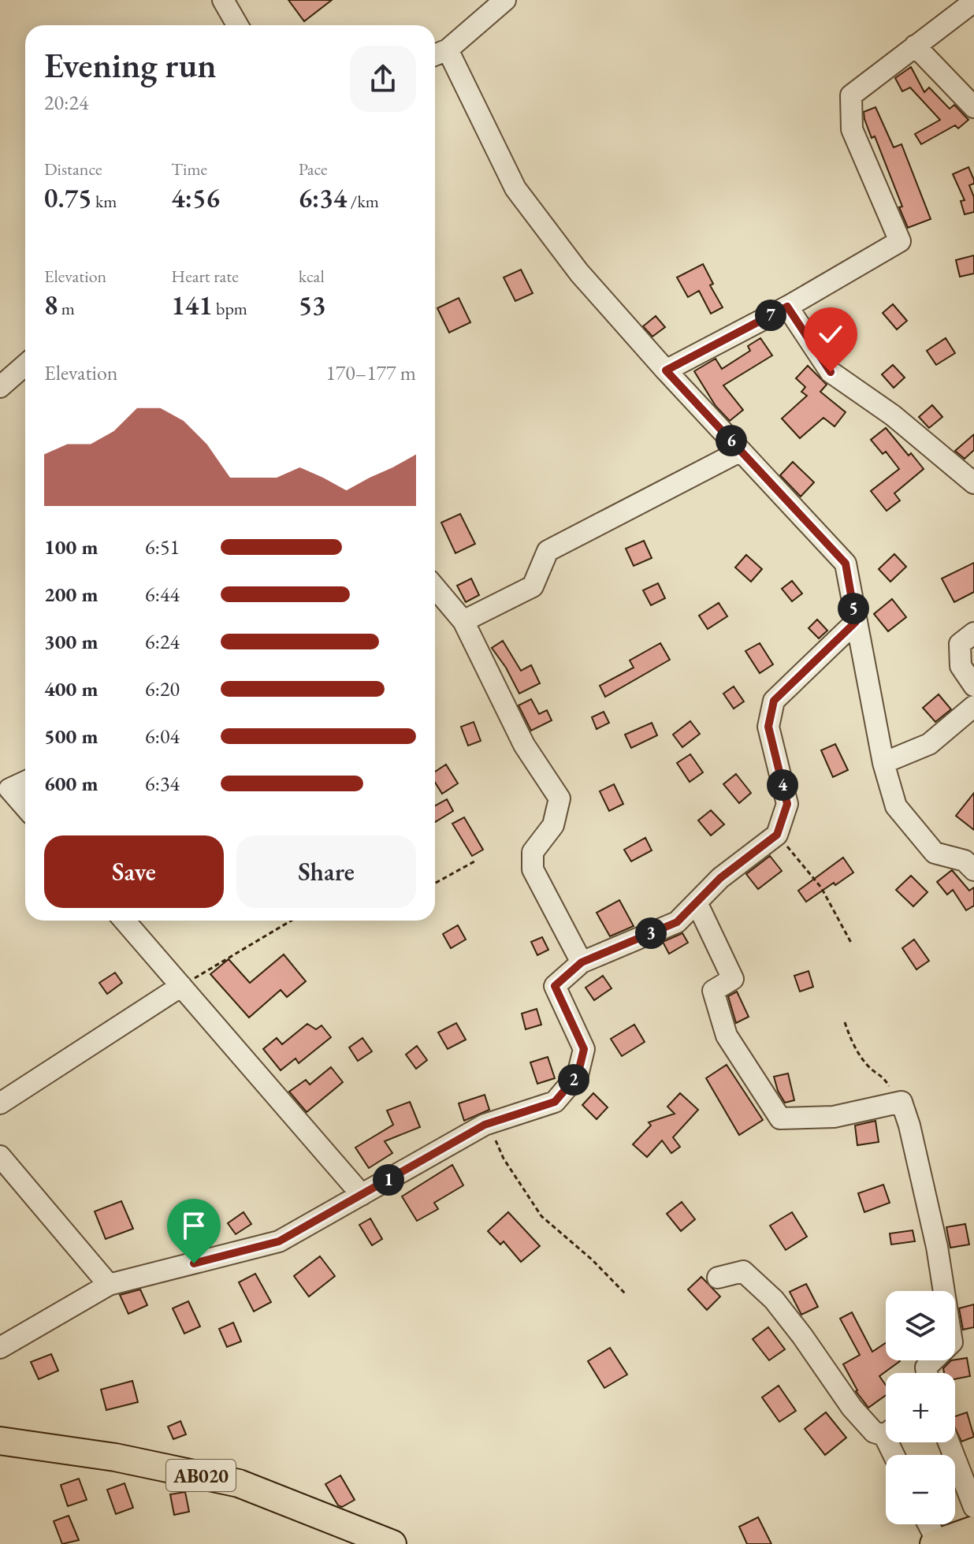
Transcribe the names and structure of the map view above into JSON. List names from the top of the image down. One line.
{"streets":{"main road":["AB020"]},"page":{"heading":["Evening run","20:24"],"stats":[["Distance","0.75 km"],["Time","4:56"],["Pace","6:34 /km"],["Elevation","8 m"],["Heart rate","141 bpm"],["kcal","53"]],"pins":["7","6","5","4","3","2","1"],"chart":["Elevation","170–177 m"],"list":[{"name":"100 m","note":"6:51"},{"name":"200 m","note":"6:44"},{"name":"300 m","note":"6:24"},{"name":"400 m","note":"6:20"},{"name":"500 m","note":"6:04"},{"name":"600 m","note":"6:34"}],"buttons":["Save","Share"],"map_buttons":["+","−"]}}
